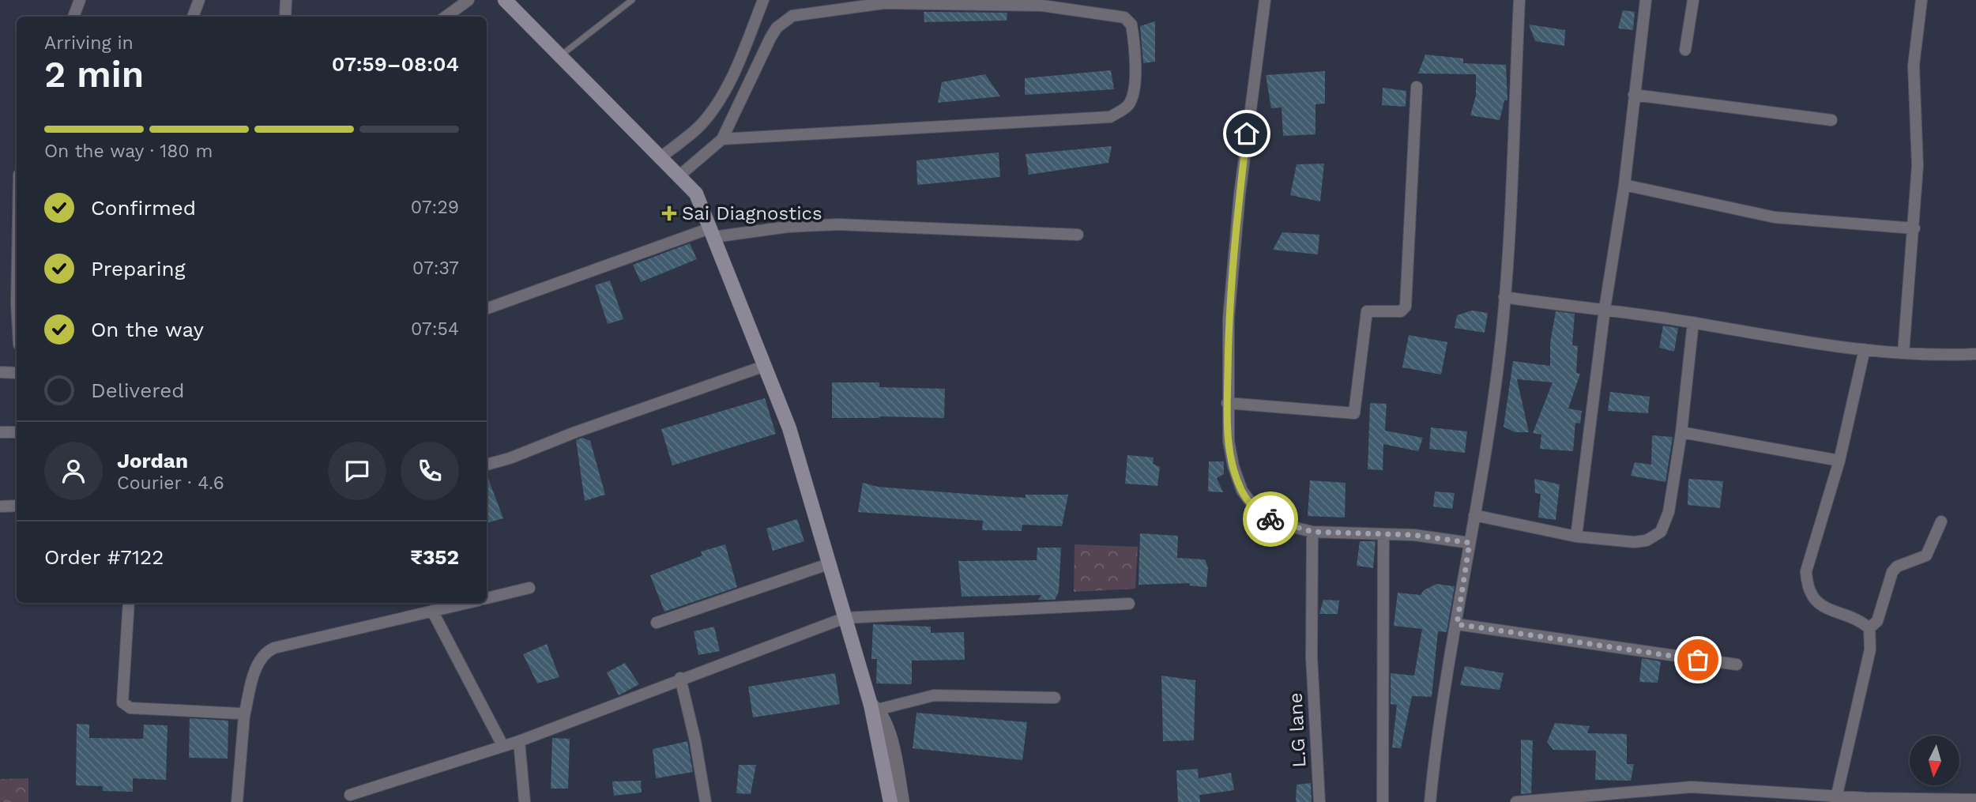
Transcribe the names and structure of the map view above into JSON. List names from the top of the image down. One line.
{"streets":{"street":["L.G lane"]},"places":{"health":["Sai Diagnostics"]},"north":"bottom","page":{"heading":["2 min","Arriving in","07:59–08:04"],"panel":["Jordan","Courier · 4.6","Order #7122","₹352"],"bar":"On the way · 180 m","list":[["Confirmed","07:29"],["Preparing","07:37"],["On the way","07:54"],"Delivered"]}}
